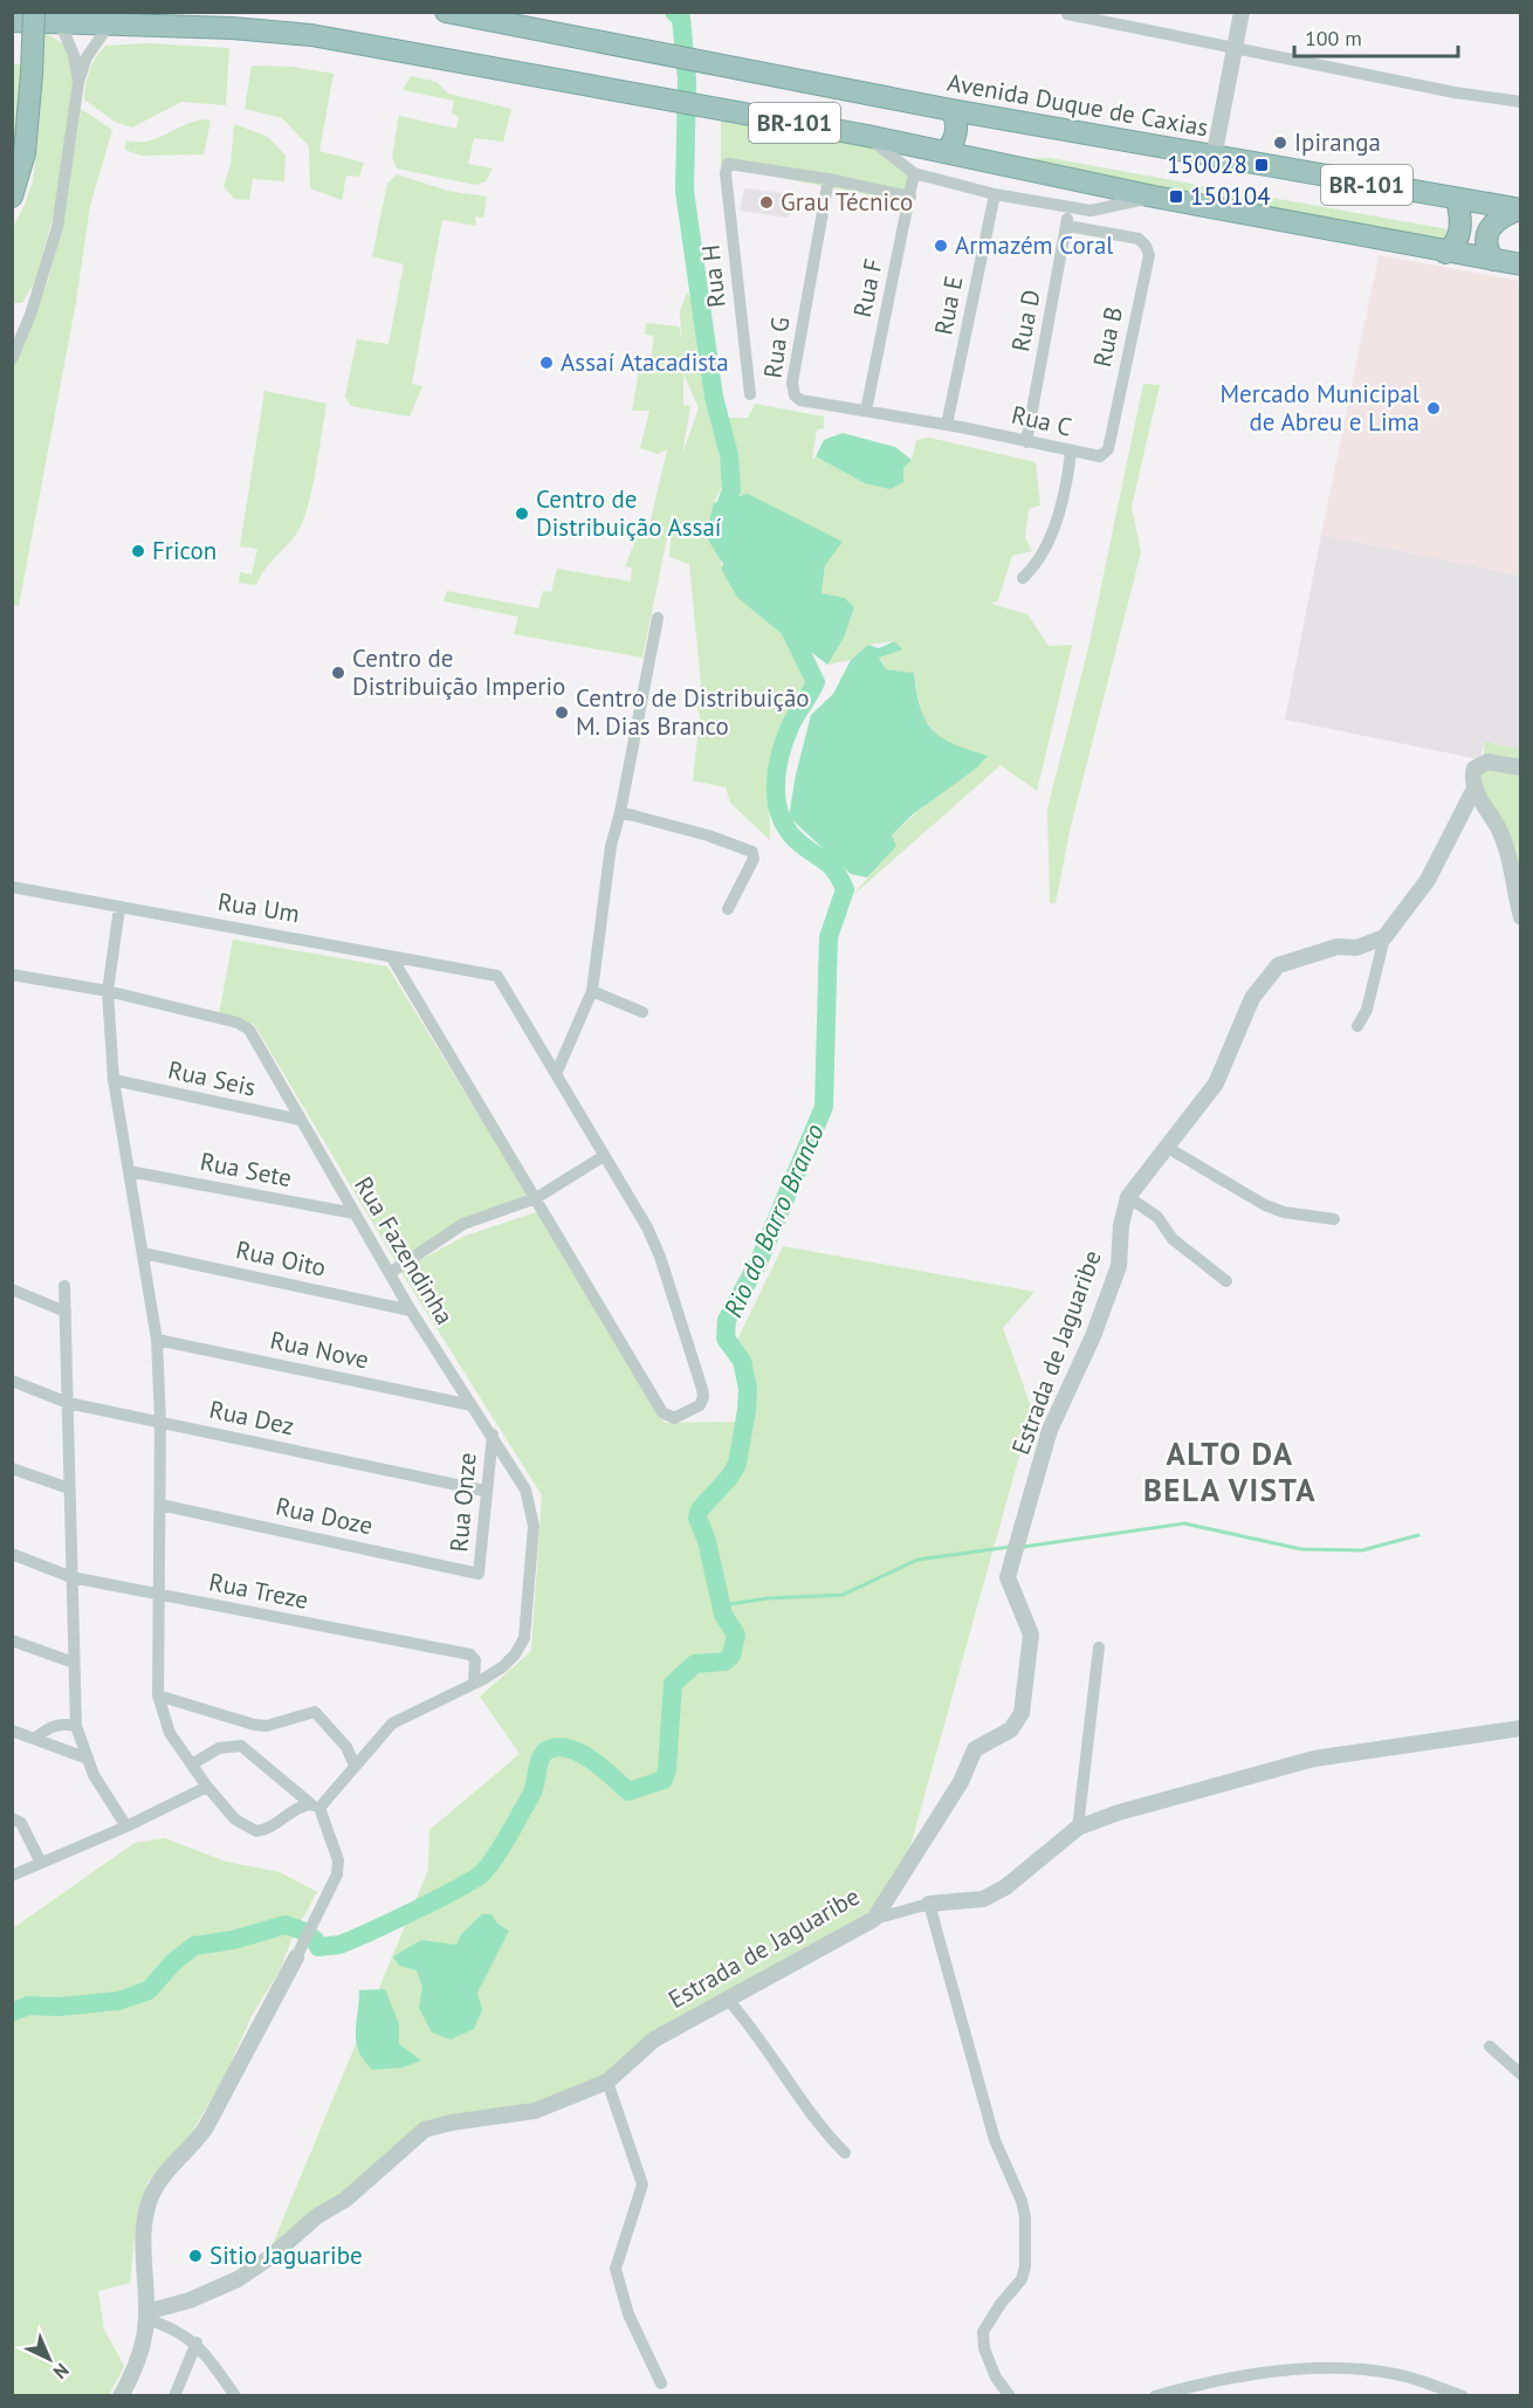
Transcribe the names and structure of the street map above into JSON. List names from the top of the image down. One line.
{"streets":{"highway":["Avenida Duque de Caxias","BR-101"],"street":["Rua H","Rua F","Rua E","Rua D","Rua B","Rua G","Rua C","Rua Um","Rua Seis","Rua Sete","Rua Fazendinha","Rua Oito","Rua Nove","Estrada de Jaguaribe","Rua Dez","Rua Onze","Rua Doze","Rua Treze"]},"crossings":[["BR-101","Rua H"],["BR-101","Rua F"],["BR-101","Rua E"],["BR-101","Rua D"],["BR-101","Rua G"],["Rua H","Rua G"],["Rua F","Rua G"],["Rua E","Rua G"],["Rua D","Rua B"],["Rua D","Rua C"],["Rua B","Rua C"],["Rua G","Rua C"],["Rua Seis","Rua Fazendinha"],["Rua Sete","Rua Fazendinha"],["Rua Fazendinha","Rua Oito"],["Rua Fazendinha","Rua Nove"],["Rua Fazendinha","Rua Onze"],["Rua Fazendinha","Rua Treze"],["Rua Dez","Rua Onze"],["Rua Onze","Rua Doze"]],"districts":["ALTO DA BELA VISTA"],"water":["Rio do Barro Branco"],"places":{"other":["Ipiranga","Grau Técnico","Armazém Coral","Assaí Atacadista","Mercado Municipal de Abreu e Lima","Centro de Distribuição Assaí","Fricon","Centro de Distribuição Imperio","Centro de Distribuição M. Dias Branco","Sitio Jaguaribe"],"transit":["150028","150104"]},"scale_bar":"100 m","north":"bottom right"}
